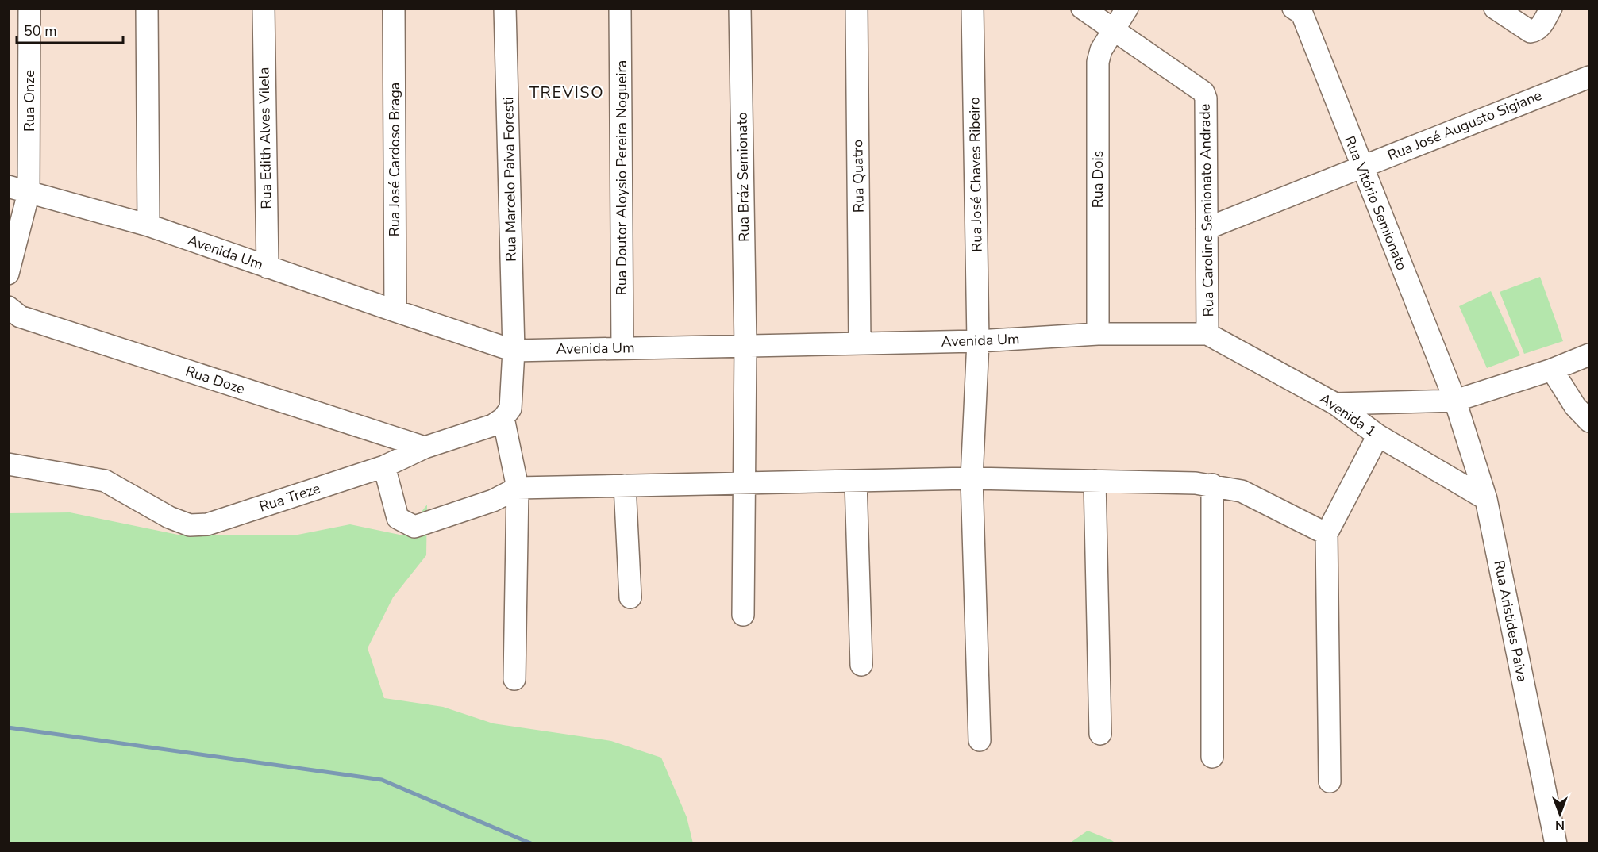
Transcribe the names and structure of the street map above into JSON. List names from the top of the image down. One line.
{"streets":{"street":["Rua Onze","Rua José Augusto Sigiane","Rua Edith Alves Vilela","Rua José Cardoso Braga","Rua José Chaves Ribeiro","Rua Quatro","Rua Bráz Semionato","Rua Doutor Aloysio Pereira Nogueira","Rua Marcelo Paiva Foresti","Rua Dois","Rua Vitório Semionato","Rua Caroline Semionato Andrade","Avenida Um","Rua Doze","Avenida 1","Rua Treze","Rua Aristides Paiva"]},"crossings":[["Rua Onze","Avenida Um"],["Rua José Augusto Sigiane","Rua Vitório Semionato"],["Rua José Augusto Sigiane","Rua Caroline Semionato Andrade"],["Rua Edith Alves Vilela","Avenida Um"],["Rua José Cardoso Braga","Avenida Um"],["Rua José Chaves Ribeiro","Avenida Um"],["Rua Quatro","Avenida Um"],["Rua Bráz Semionato","Avenida Um"],["Rua Doutor Aloysio Pereira Nogueira","Avenida Um"],["Rua Marcelo Paiva Foresti","Avenida Um"],["Rua Dois","Rua Caroline Semionato Andrade"],["Rua Dois","Avenida Um"],["Rua Vitório Semionato","Rua Aristides Paiva"],["Rua Caroline Semionato Andrade","Avenida Um"],["Rua Caroline Semionato Andrade","Avenida 1"],["Avenida Um","Avenida 1"],["Rua Doze","Rua Treze"],["Avenida 1","Rua Aristides Paiva"]],"districts":["TREVISO"],"scale_bar":"50 m","north":"bottom"}
